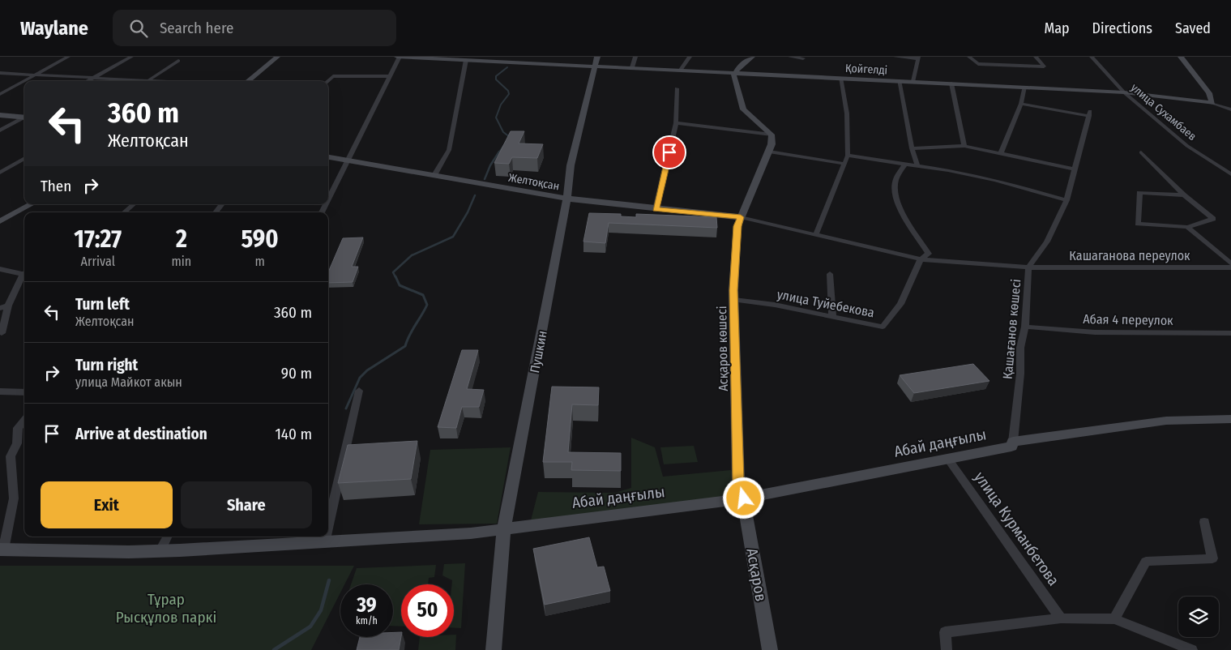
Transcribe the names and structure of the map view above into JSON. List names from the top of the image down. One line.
{"streets":{"street":["Қойгелді","улица Сухамбаев","Желтоқсан","Кашаганова переулок","улица Туйебекова","Абая 4 переулок","Қашағанов көшесі","Асқаров көшесі","Пушкин","Абай даңғылы","улица Курманбетова","Асқаров"]},"crossings":[["Қойгелді","улица Сухамбаев"],["Қойгелді","Пушкин"],["Желтоқсан","Асқаров көшесі"],["Желтоқсан","Пушкин"],["Кашаганова переулок","Қашағанов көшесі"],["улица Туйебекова","Асқаров көшесі"],["Абая 4 переулок","Қашағанов көшесі"],["Қашағанов көшесі","Абай даңғылы"],["Асқаров көшесі","Абай даңғылы"],["Асқаров көшесі","Асқаров"],["Пушкин","Абай даңғылы"],["Абай даңғылы","улица Курманбетова"],["Абай даңғылы","Асқаров"]],"parks":["Тұрар Рысқұлов паркі"],"page":{"header":"Waylane","search":"Search here","nav":["Map","Directions","Saved"],"turn":["360 m","Желтоқсан"],"then":"Then","eta":["17:27","Arrival","2","min","590","m"],"list":[{"name":"Turn left","note":"Желтоқсан","value":"360 m"},{"name":"Turn right","note":"улица Майкот акын","value":"90 m"},{"name":"Arrive at destination","value":"140 m"}],"buttons":["Exit","Share"],"speed":"39 km/h","limit":"50"}}
